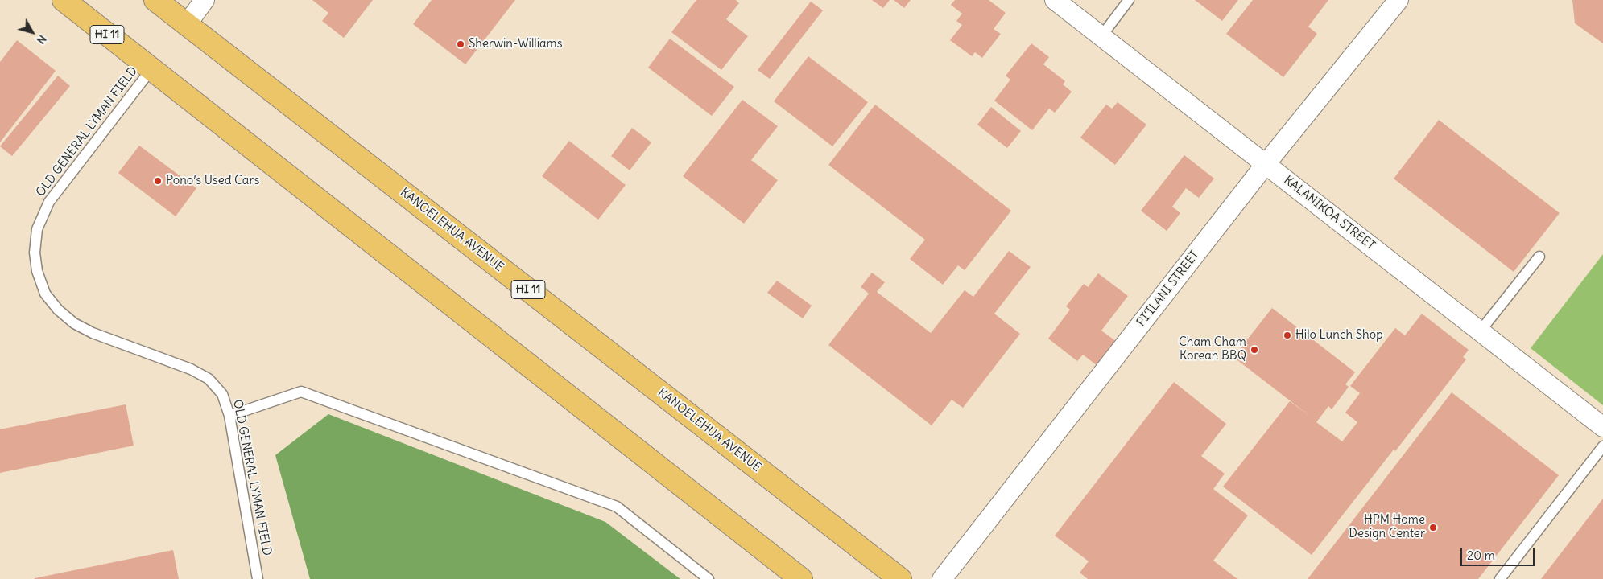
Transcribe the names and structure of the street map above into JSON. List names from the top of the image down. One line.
{"streets":{"highway":["HI 11","KANOELEHUA AVENUE"],"street":["KALANIKOA STREET","PI‘ILANI STREET"],"lane":["OLD GENERAL LYMAN FIELD"]},"crossings":[["HI 11","OLD GENERAL LYMAN FIELD"],["KALANIKOA STREET","PI‘ILANI STREET"]],"places":["Sherwin-Williams","Pono’s Used Cars","Hilo Lunch Shop","Cham Cham Korean BBQ","HPM Home Design Center"],"scale_bar":"20 m","north":"bottom right"}
